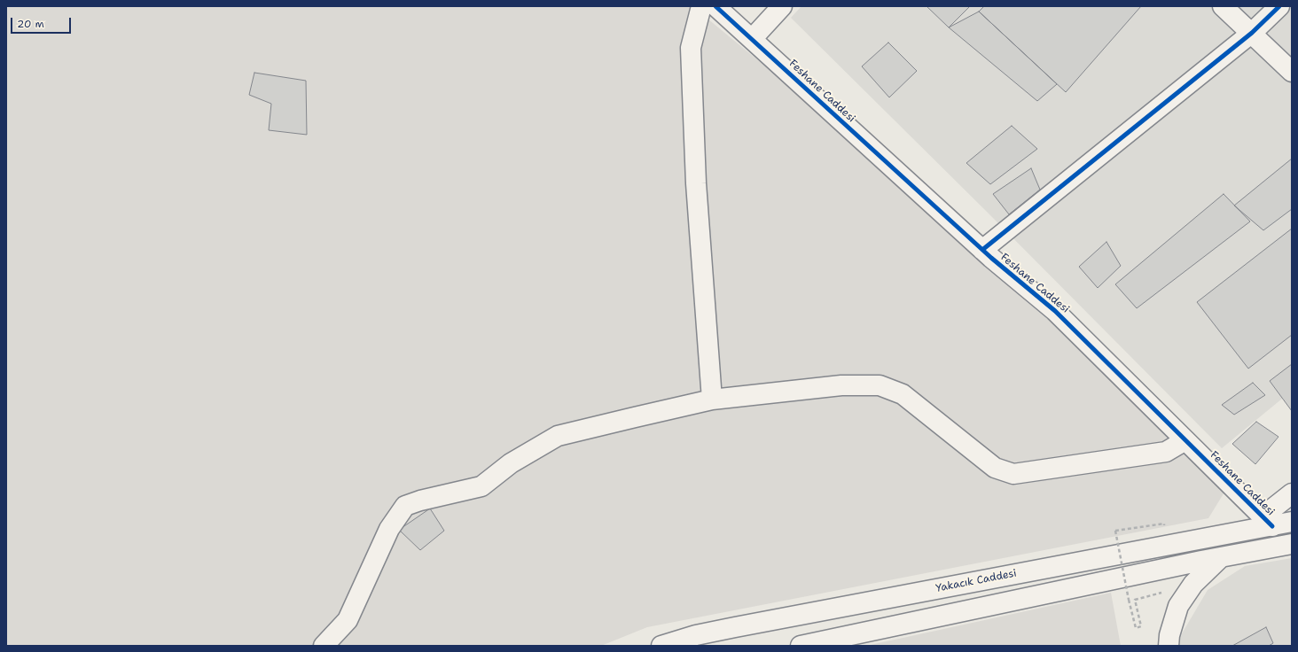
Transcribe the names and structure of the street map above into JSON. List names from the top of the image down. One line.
{"streets":{"main road":["Feshane Caddesi","Yakacık Caddesi"]},"crossings":[["Feshane Caddesi","Yakacık Caddesi"]],"scale_bar":"20 m"}
